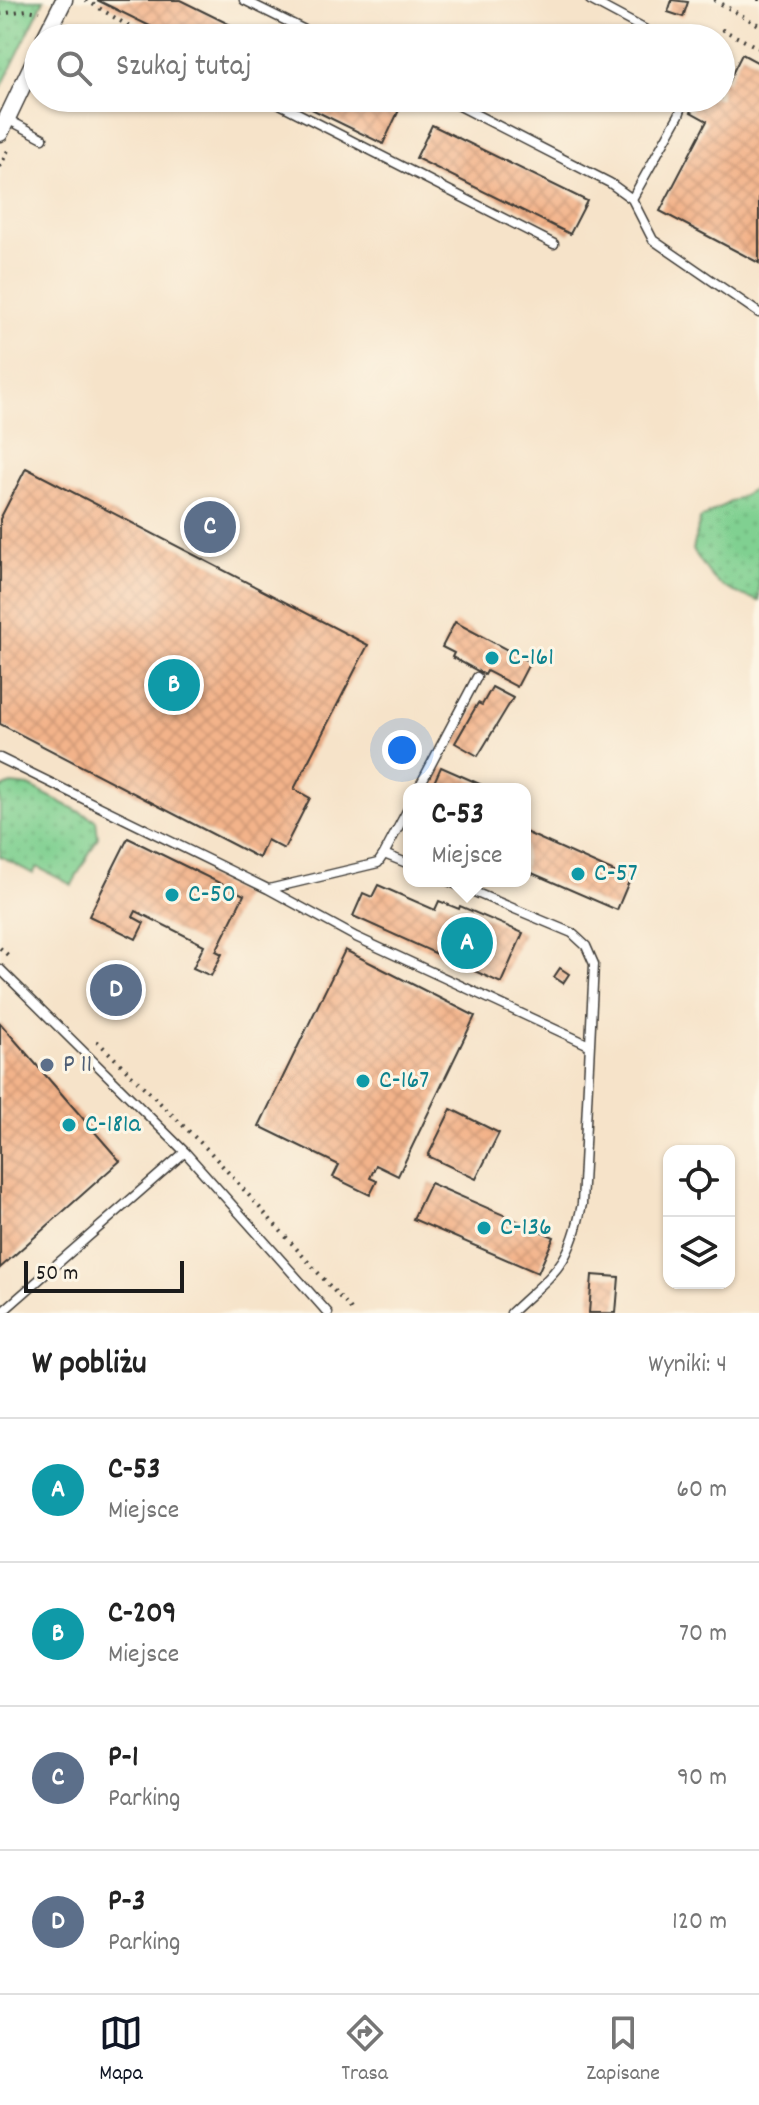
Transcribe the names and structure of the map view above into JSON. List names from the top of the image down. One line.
{"places":["C-161","C-57","C-50","P 11","C-167","C-181a","C-136"],"scale_bar":"50 m","page":{"search":"Szukaj tutaj","pins":["C","B","A","D"],"popup":["C-53","Miejsce"],"scale":"50 m","heading":["W pobliżu","Wyniki: 4"],"list":[{"mark":"A","name":"C-53","note":"Miejsce","value":"60 m"},{"mark":"B","name":"C-209","note":"Miejsce","value":"70 m"},{"mark":"C","name":"P-1","note":"Parking","value":"90 m"},{"mark":"D","name":"P-3","note":"Parking","value":"120 m"}],"nav":["Mapa","Trasa","Zapisane"]}}
